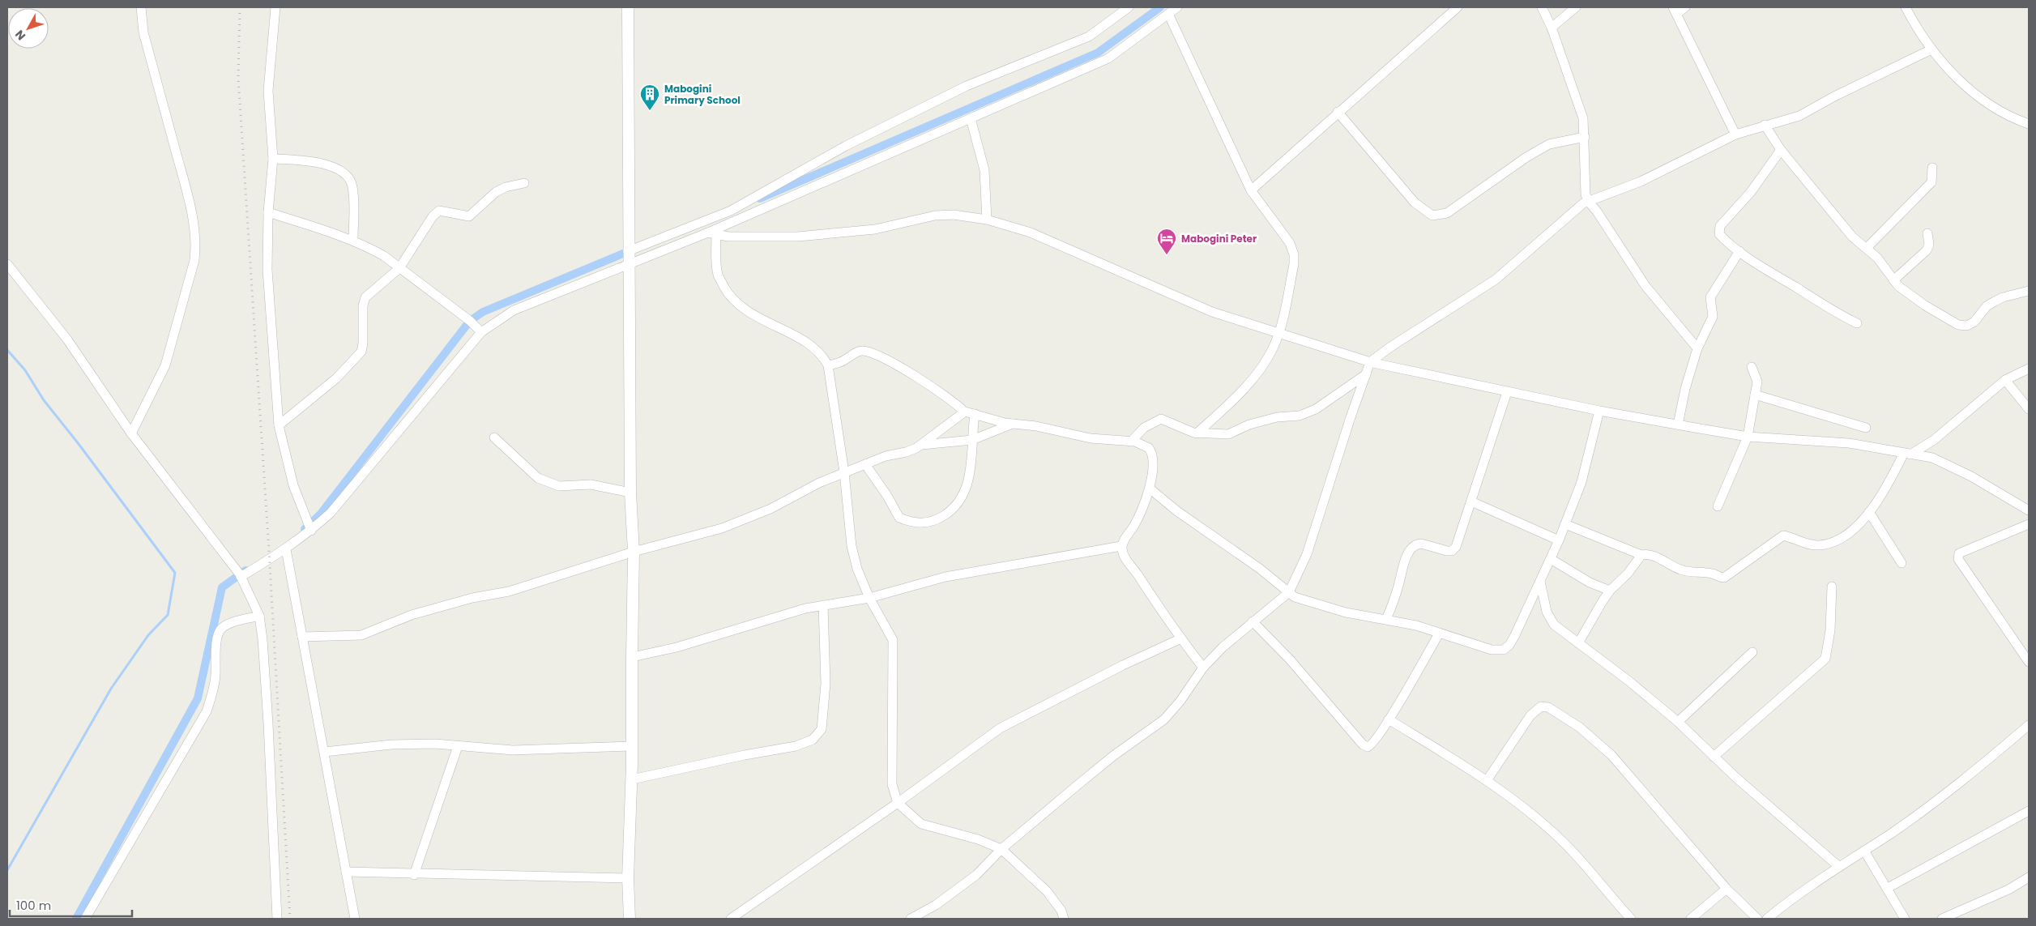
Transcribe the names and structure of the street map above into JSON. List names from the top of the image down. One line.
{"places":{"building":["Mabogini Primary School"],"hotel":["Mabogini Peter"]},"scale_bar":"100 m","north":"bottom left"}
